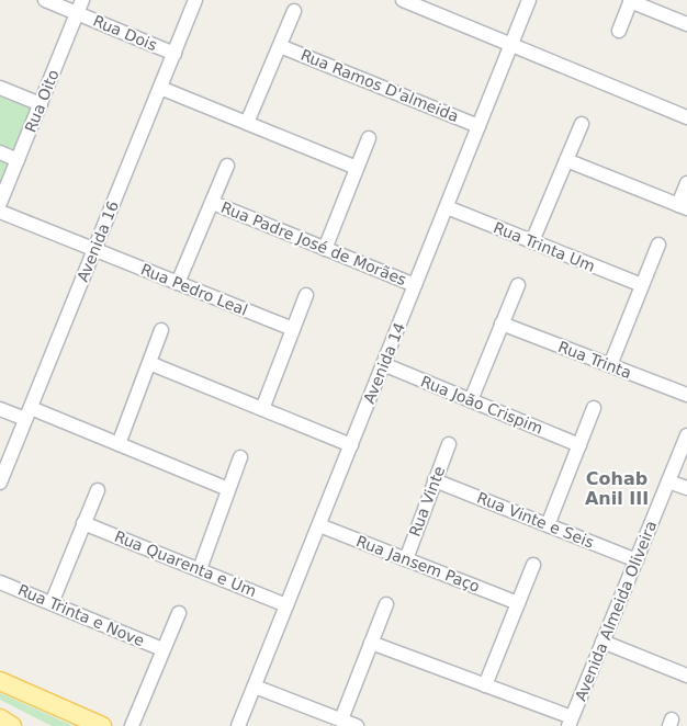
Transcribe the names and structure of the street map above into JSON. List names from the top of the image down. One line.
{"streets":{"street":["Rua Dois","Rua Ramos D'almeida","Rua Oito","Avenida 16","Rua Padre José de Morães","Rua Trinta Um","Rua Pedro Leal","Rua Trinta","Avenida 14","Rua João Crispim","Rua Vinte","Rua Vinte e Seis","Rua Quarenta e Um","Rua Jansem Paço","Avenida Almeida Oliveira","Rua Trinta e Nove"]},"crossings":[["Rua Dois","Rua Oito"],["Rua Dois","Avenida 16"],["Rua Ramos D'almeida","Avenida 14"],["Avenida 16","Rua Pedro Leal"],["Rua Padre José de Morães","Avenida 14"],["Rua Trinta Um","Avenida 14"],["Avenida 14","Rua João Crispim"],["Avenida 14","Rua Quarenta e Um"],["Avenida 14","Rua Jansem Paço"],["Rua Vinte","Rua Vinte e Seis"],["Rua Vinte","Rua Jansem Paço"],["Rua Vinte e Seis","Avenida Almeida Oliveira"]],"districts":["Cohab Anil III"]}
